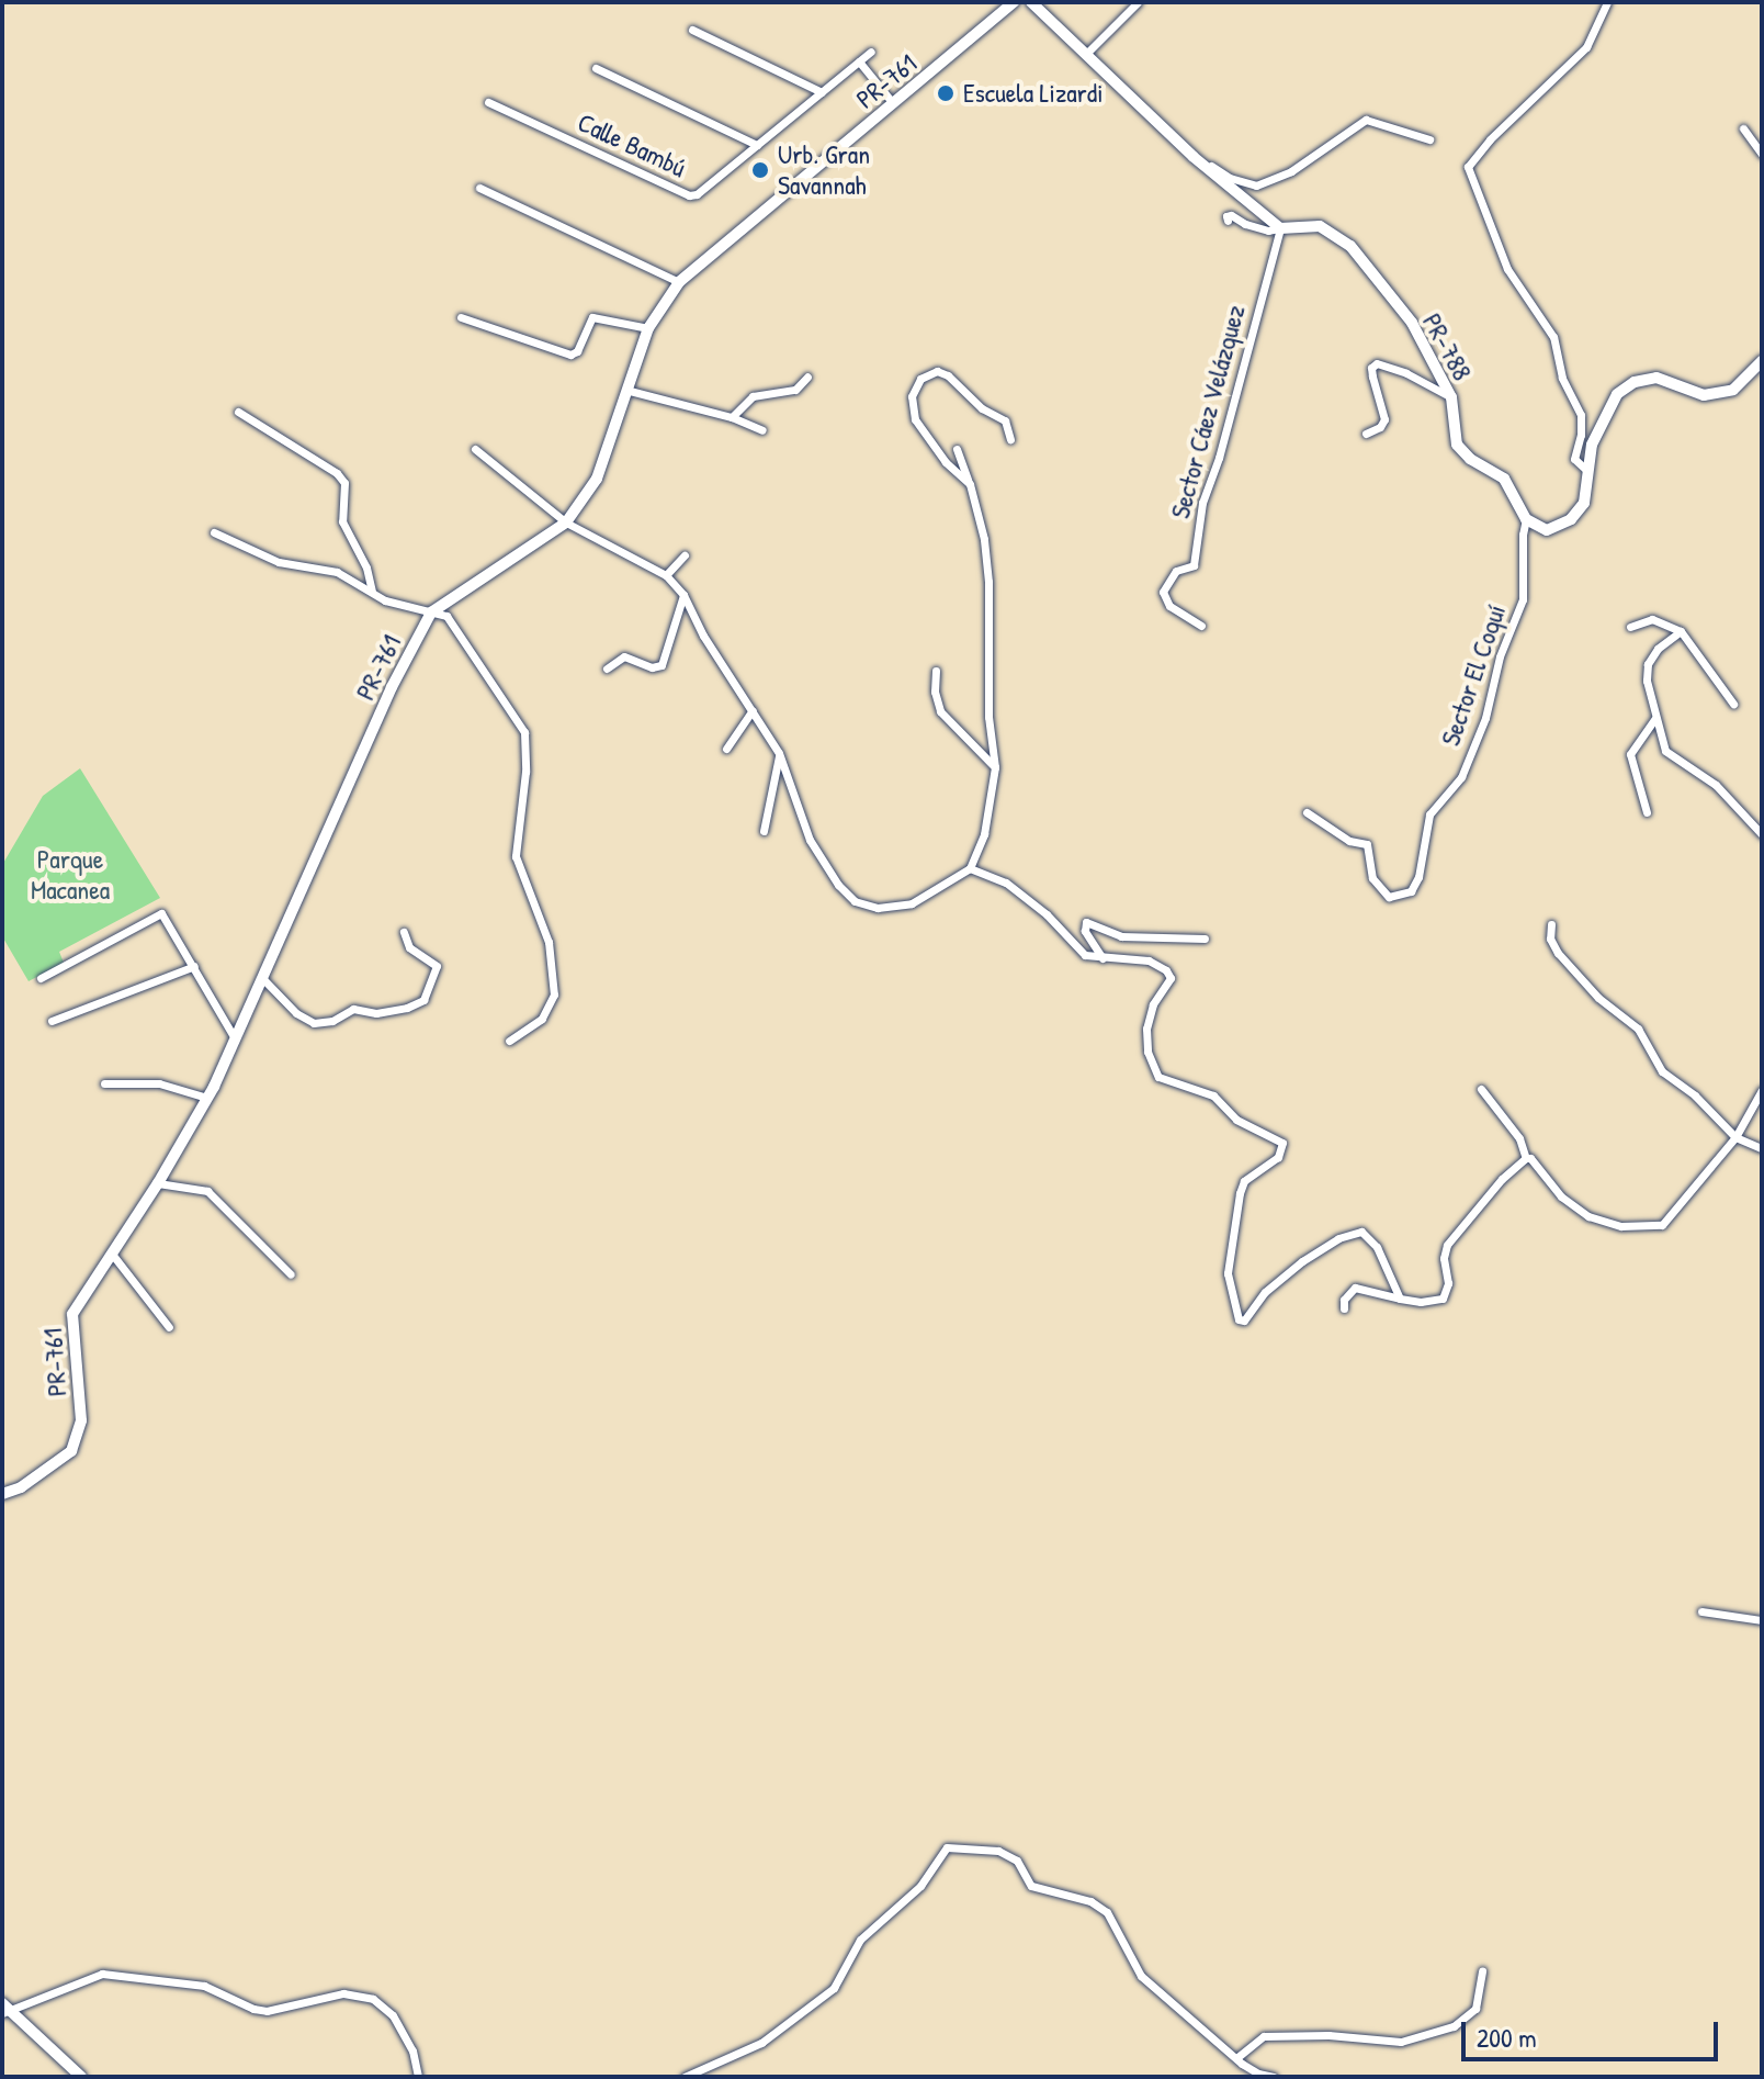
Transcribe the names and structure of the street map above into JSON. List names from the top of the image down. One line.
{"streets":{"street":["PR-761","Calle Bambú","PR-788","Sector Cáez Velázquez","Sector El Coquí"]},"crossings":[["PR-788","Sector Cáez Velázquez"],["PR-788","Sector El Coquí"]],"parks":["Parque Macanea"],"places":["Escuela Lizardi","Urb. Gran Savannah"],"scale_bar":"200 m"}
